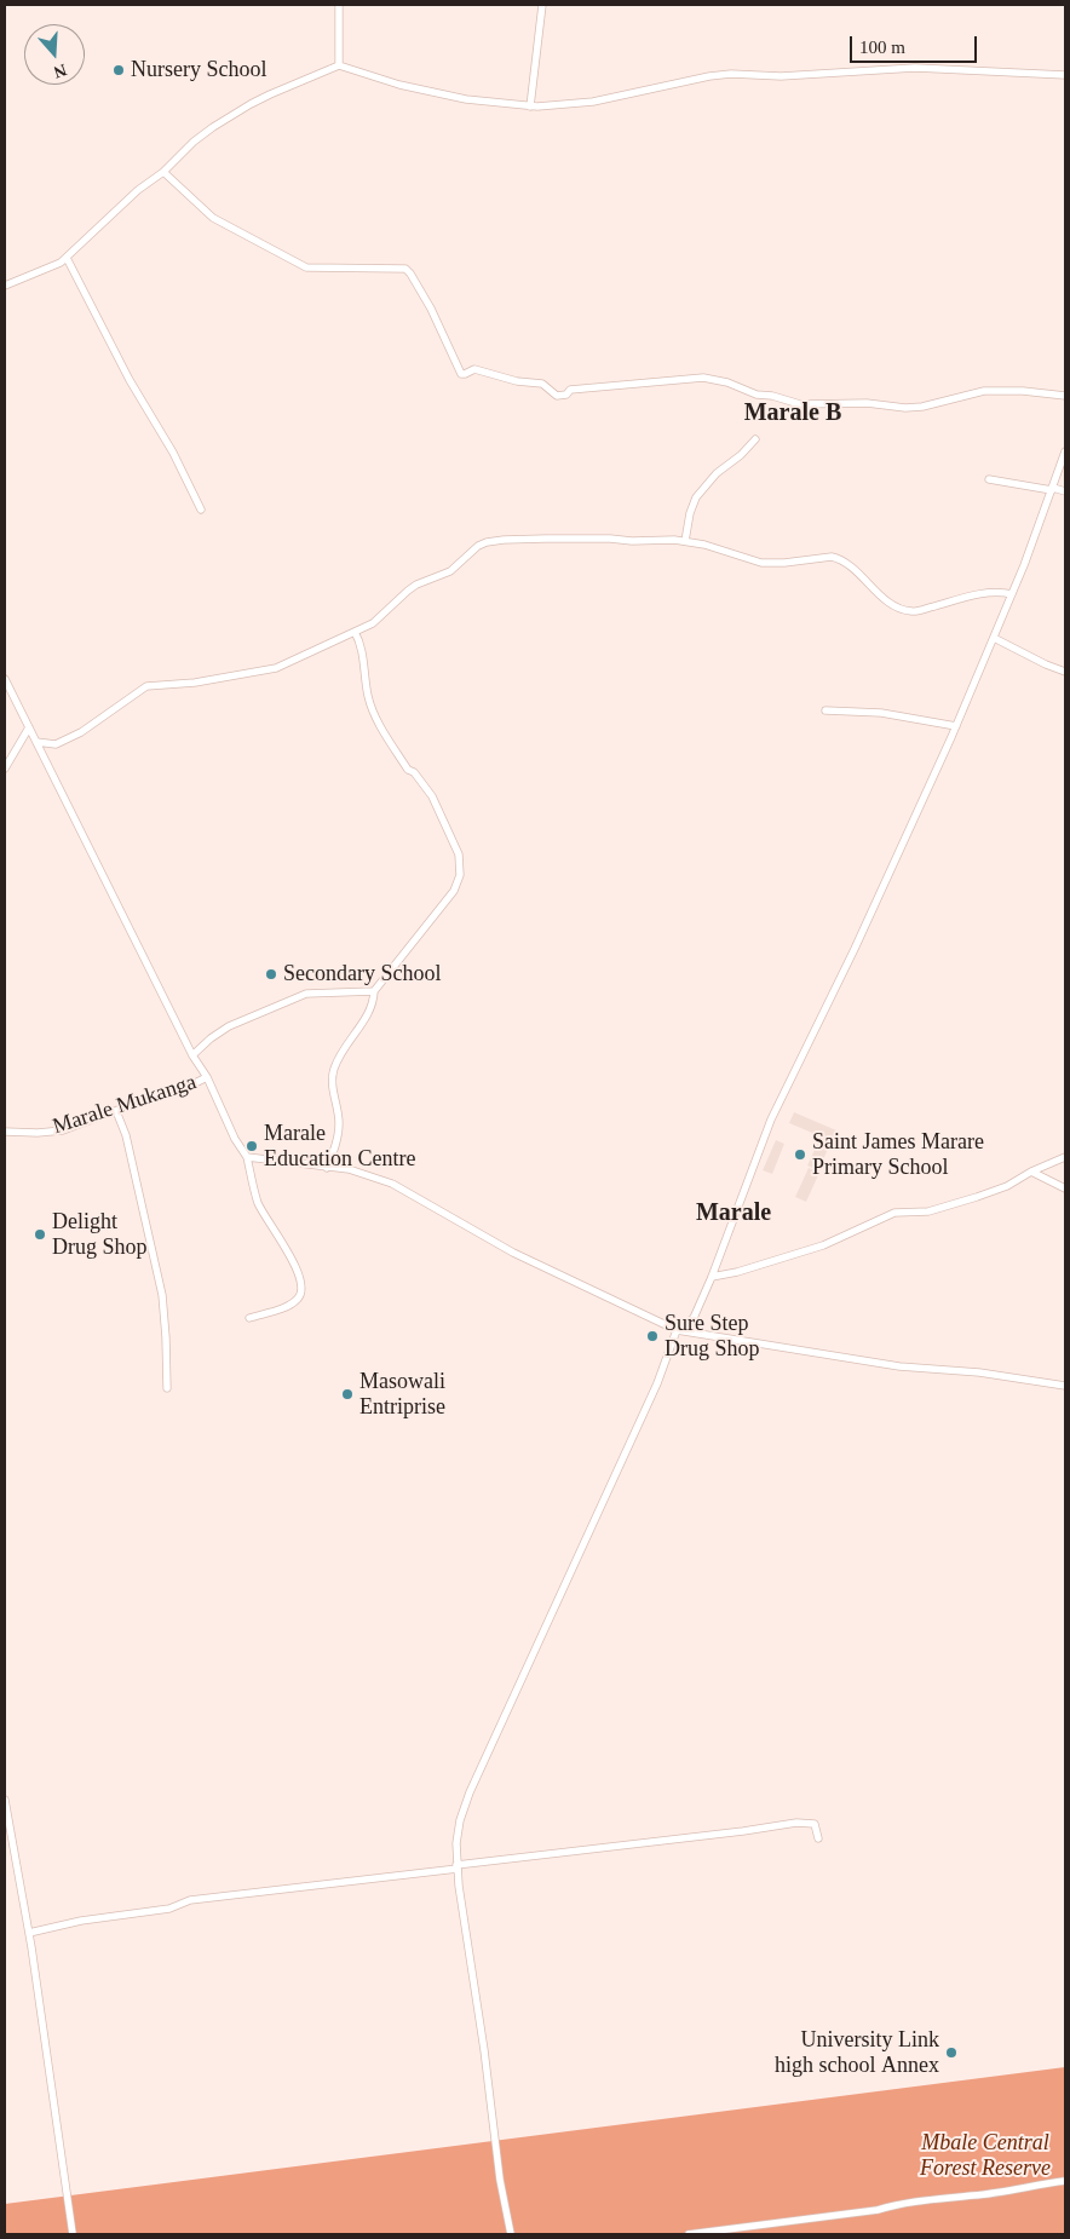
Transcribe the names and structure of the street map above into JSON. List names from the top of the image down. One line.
{"streets":{"street":["Marale Mukanga"]},"districts":["Marale B","Marale"],"parks":["Mbale Central Forest Reserve"],"places":["Nursery School","Secondary School","Marale Education Centre","Saint James Marare Primary School","Delight Drug Shop","Sure Step Drug Shop","Masowali Entriprise","University Link high school Annex"],"scale_bar":"100 m","north":"bottom"}
